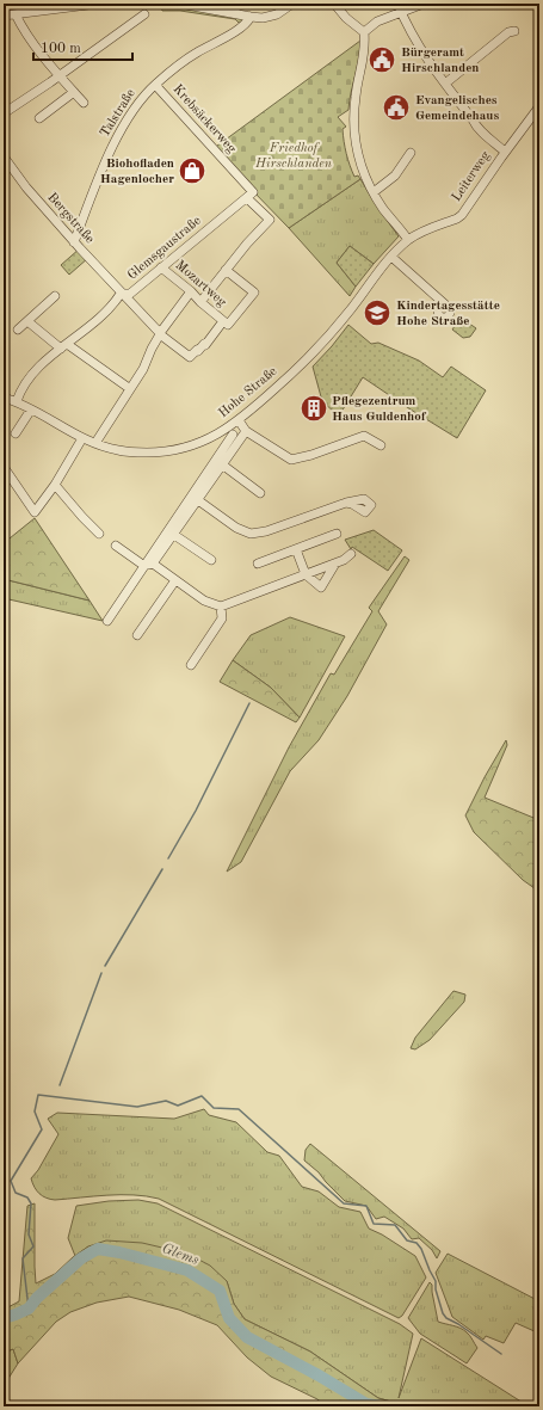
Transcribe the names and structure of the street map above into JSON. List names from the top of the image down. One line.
{"streets":{"street":["Talstraße","Krebsäckerweg","Leiterweg","Bergstraße","Glemsgaustraße","Mozartweg","Hohe Straße"]},"crossings":[["Talstraße","Krebsäckerweg"],["Talstraße","Bergstraße"],["Krebsäckerweg","Glemsgaustraße"],["Krebsäckerweg","Mozartweg"],["Leiterweg","Hohe Straße"],["Bergstraße","Glemsgaustraße"],["Bergstraße","Mozartweg"],["Glemsgaustraße","Mozartweg"],["Glemsgaustraße","Hohe Straße"]],"water":["Glems"],"parks":["Friedhof Hirschlanden"],"places":{"public building":["Bürgeramt Hirschlanden","Evangelisches Gemeindehaus"],"shop":["Biohofladen Hagenlocher"],"school or university":["Kindertagesstätte Hohe Straße"],"building":["Pflegezentrum Haus Guldenhof"]},"scale_bar":"100 m"}
